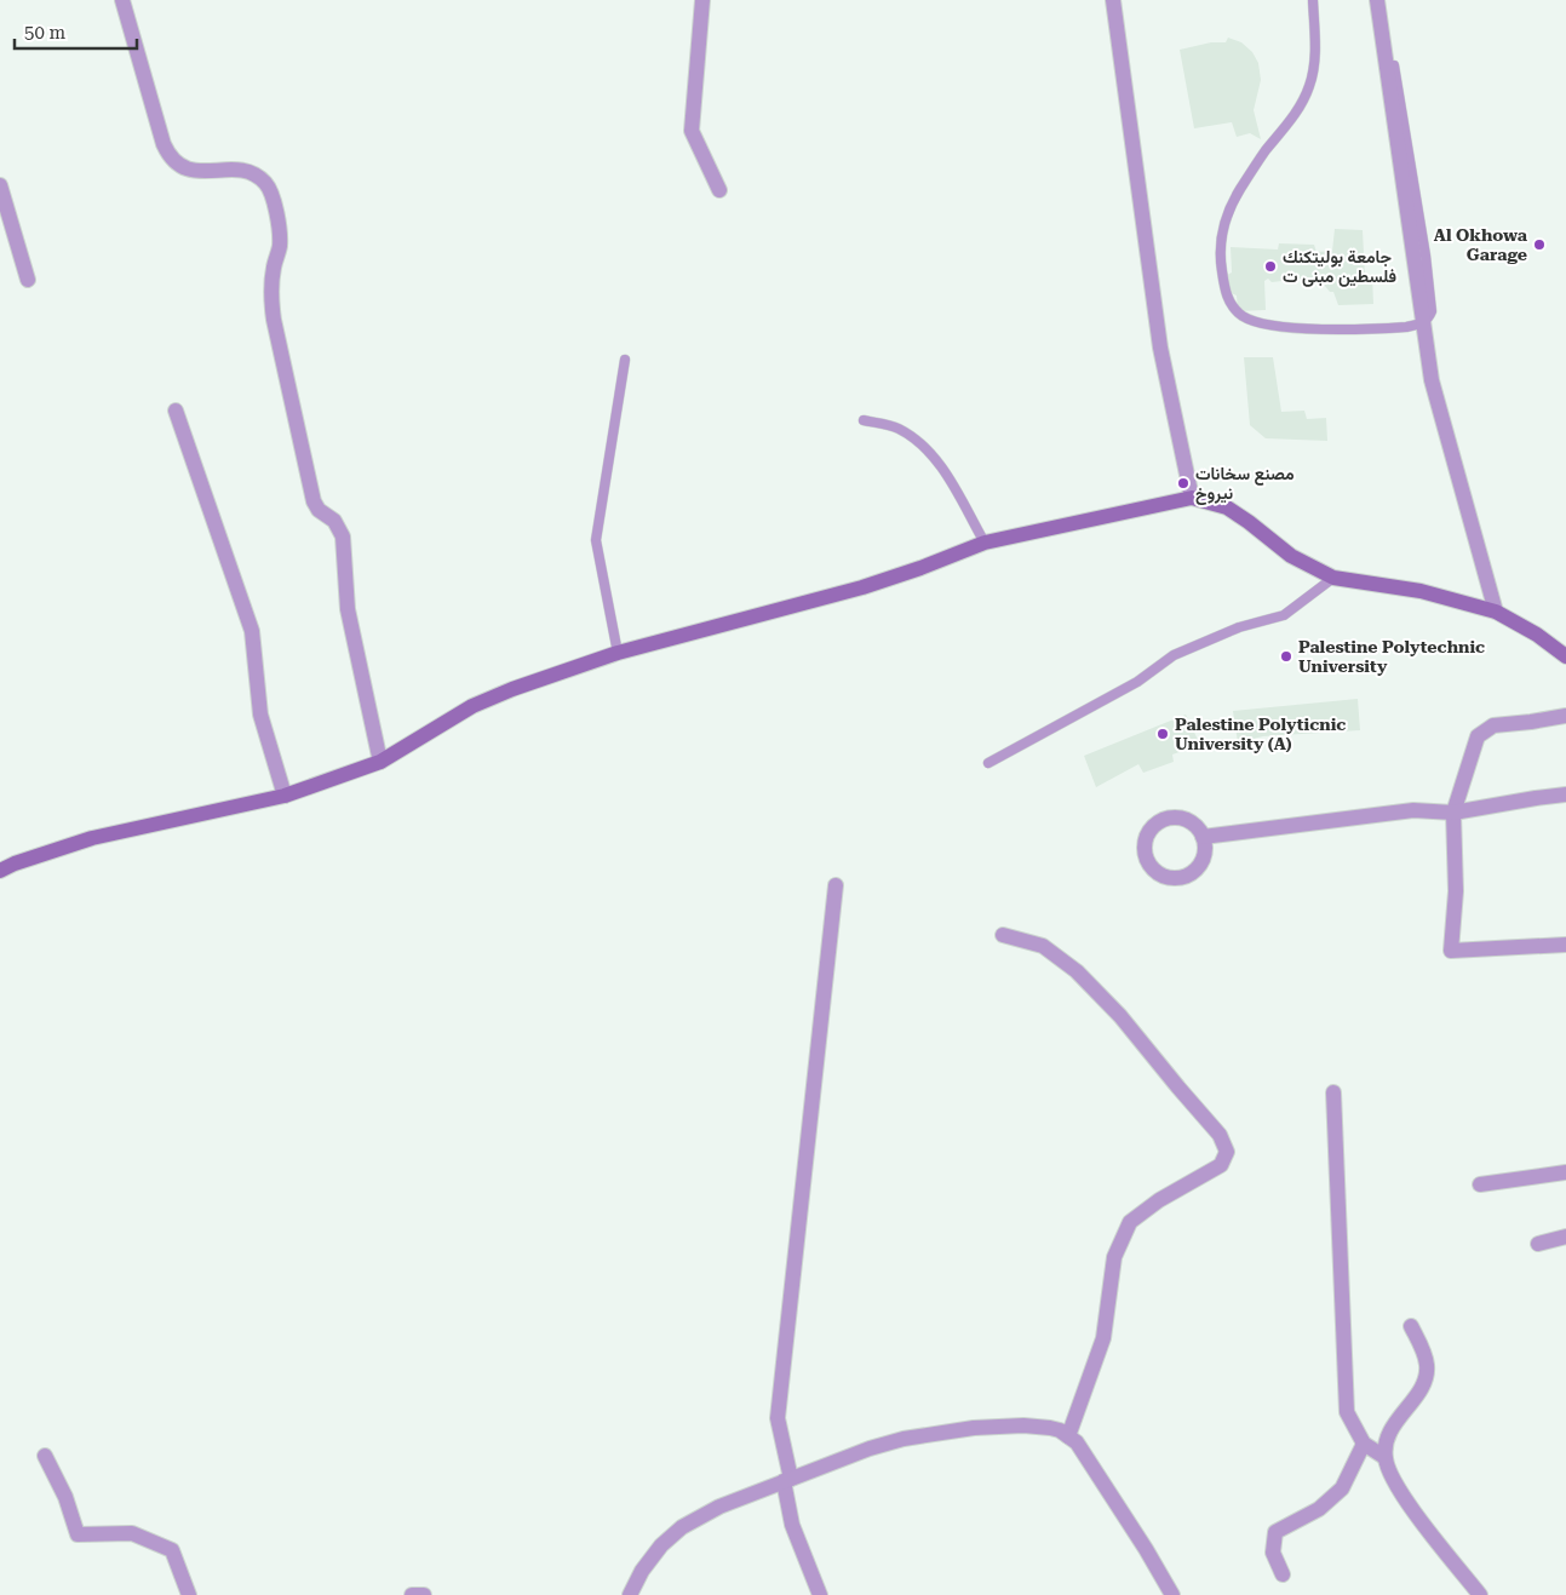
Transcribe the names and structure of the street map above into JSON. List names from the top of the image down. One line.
{"places":["Al Okhowa Garage","جامعة بوليتكنك فلسطين مبنى ت","مصنع سخانات نيروخ","Palestine Polytechnic University","Palestine Polyticnic University (A)"],"scale_bar":"50 m"}
